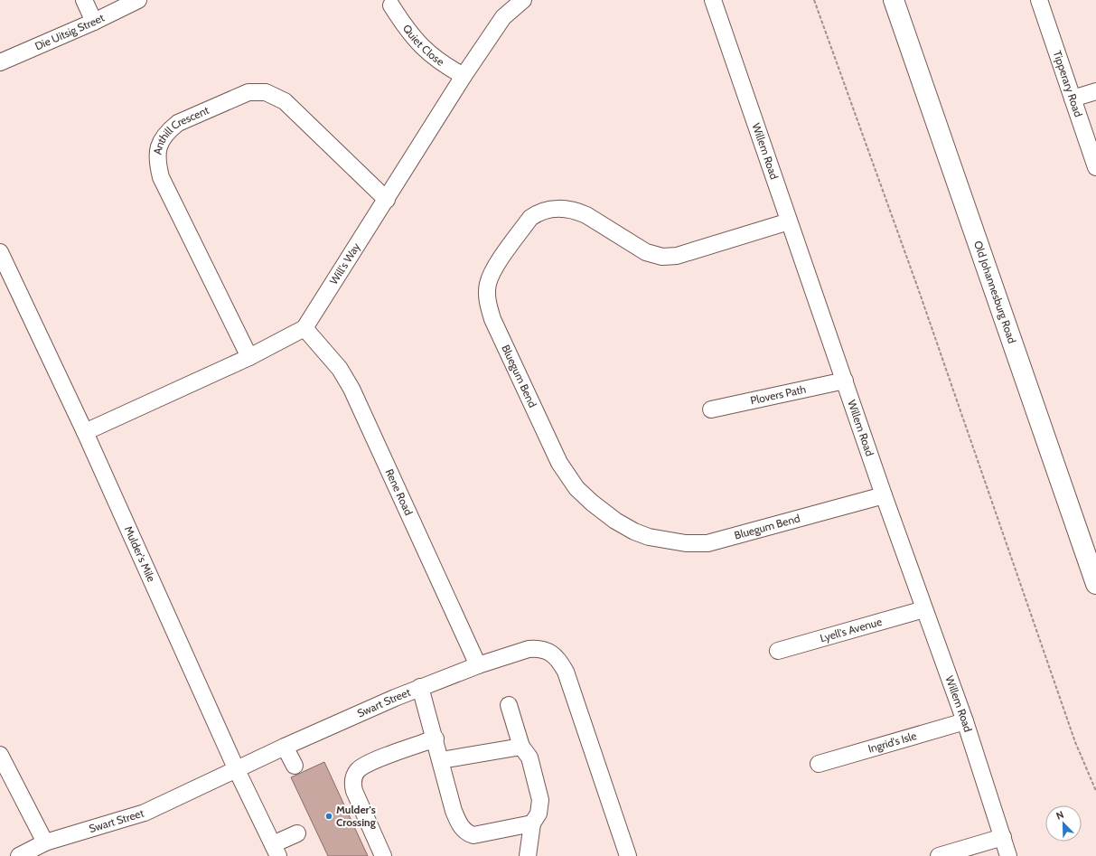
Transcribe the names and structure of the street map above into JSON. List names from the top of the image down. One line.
{"streets":{"main road":["Old Johannesburg Road"],"street":["Die Uitsig Street","Quiet Close","Tipperary Road","Anthill Crescent","Willem Road","Will's Way","Bluegum Bend","Plovers Path","Rene Road","Mulder's Mile","Lyell's Avenue","Swart Street","Ingrid's Isle"]},"crossings":[["Quiet Close","Will's Way"],["Anthill Crescent","Will's Way"],["Willem Road","Bluegum Bend"],["Willem Road","Plovers Path"],["Willem Road","Lyell's Avenue"],["Willem Road","Ingrid's Isle"],["Will's Way","Rene Road"],["Will's Way","Mulder's Mile"],["Rene Road","Swart Street"],["Mulder's Mile","Swart Street"]],"places":["Mulder's Crossing"],"north":"top left"}
